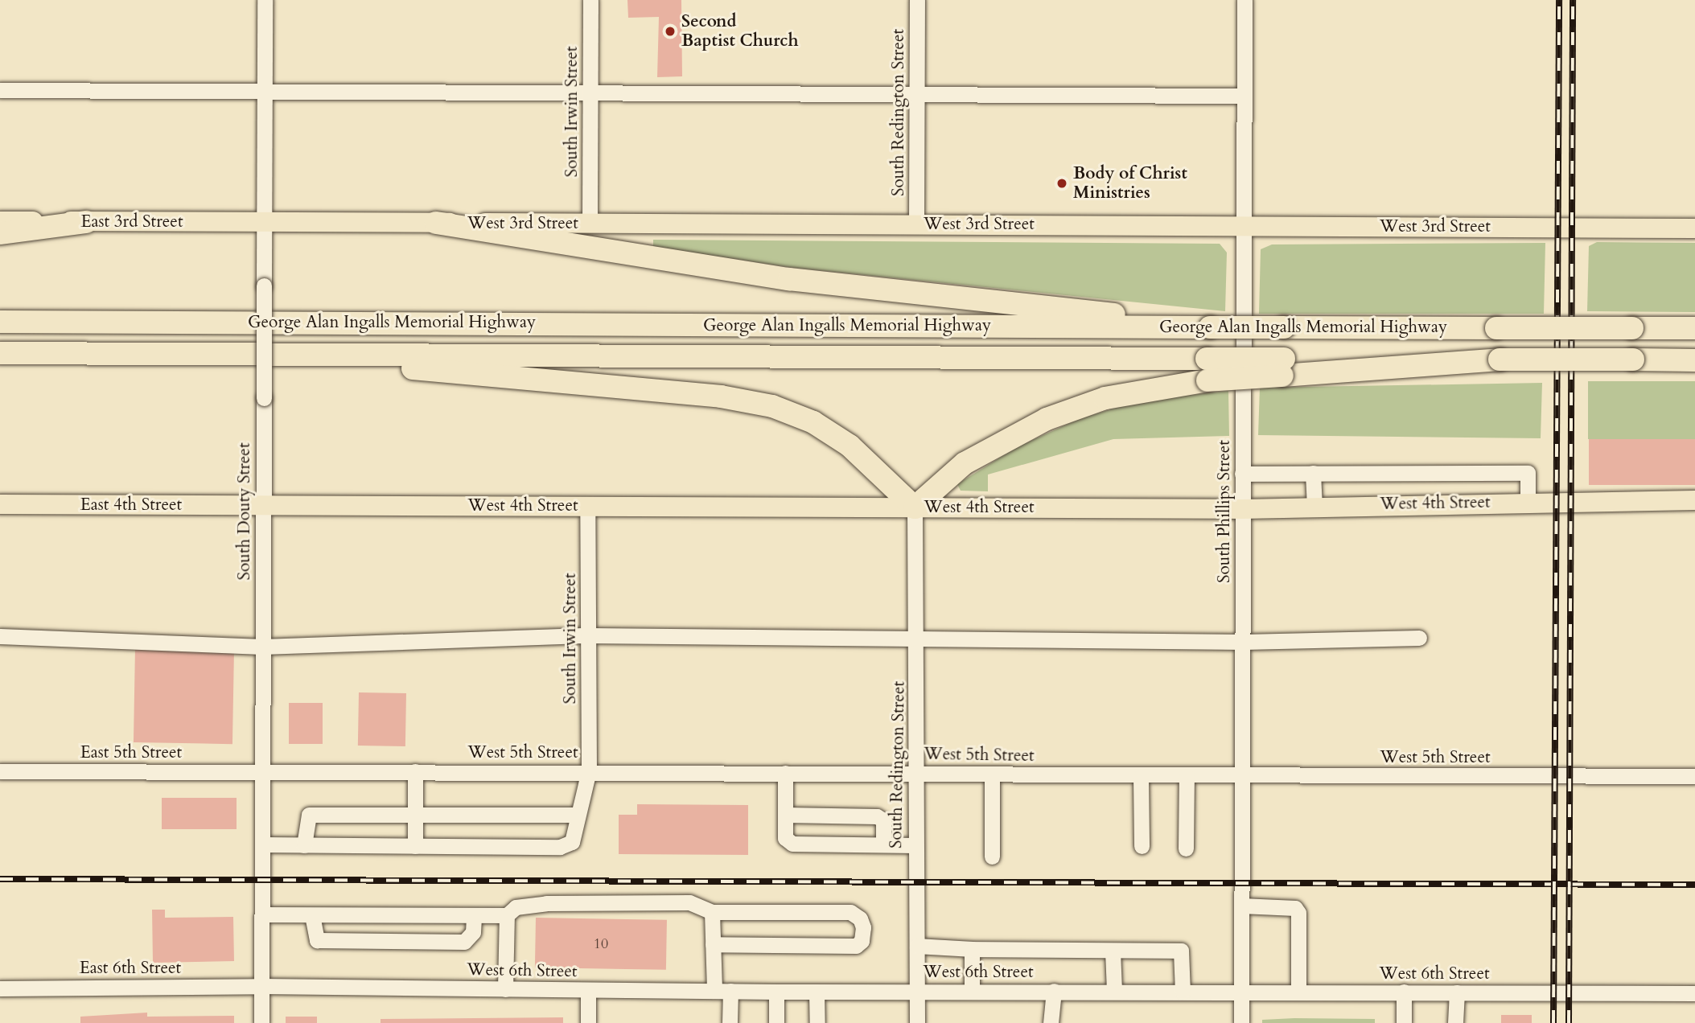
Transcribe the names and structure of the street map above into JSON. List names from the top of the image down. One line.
{"streets":{"highway":["George Alan Ingalls Memorial Highway"],"main road":["East 3rd Street","West 3rd Street","West 4th Street","East 4th Street"],"street":["South Irwin Street","South Redington Street","South Douty Street","South Phillips Street","East 5th Street","West 5th Street","East 6th Street","West 6th Street"]},"crossings":[["South Irwin Street","West 3rd Street"],["South Irwin Street","West 4th Street"],["South Irwin Street","West 5th Street"],["South Redington Street","West 3rd Street"],["South Redington Street","West 4th Street"],["South Redington Street","West 5th Street"],["South Redington Street","West 6th Street"],["East 3rd Street","West 3rd Street"],["East 3rd Street","South Douty Street"],["West 3rd Street","South Douty Street"],["West 3rd Street","South Phillips Street"],["West 4th Street","East 4th Street"],["West 4th Street","South Douty Street"],["West 4th Street","South Phillips Street"],["East 4th Street","South Douty Street"],["South Douty Street","East 5th Street"],["South Douty Street","West 5th Street"],["South Douty Street","East 6th Street"],["South Douty Street","West 6th Street"],["South Phillips Street","West 5th Street"],["South Phillips Street","West 6th Street"],["East 5th Street","West 5th Street"],["East 6th Street","West 6th Street"]],"places":["Second Baptist Church","Body of Christ Ministries"],"house_numbers":["10"]}
